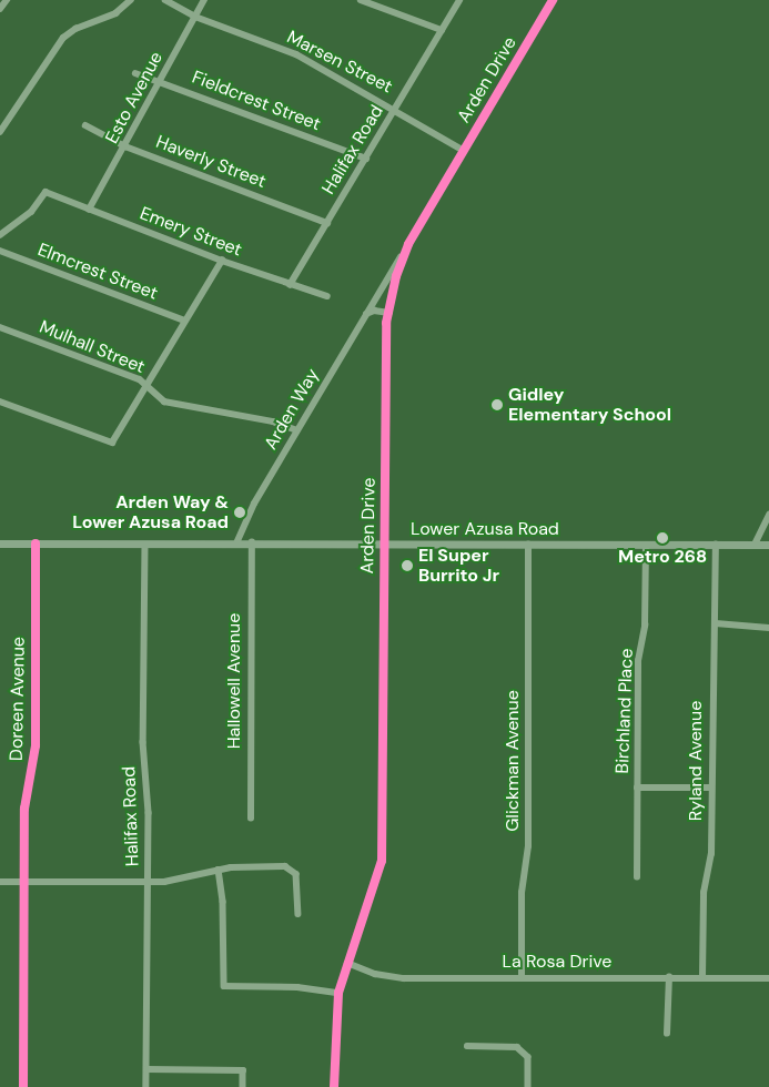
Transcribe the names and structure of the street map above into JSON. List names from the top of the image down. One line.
{"streets":{"main road":["Lower Azusa Road"],"street":["Marsen Street","Arden Drive","Esto Avenue","Fieldcrest Street","Halifax Road","Haverly Street","Emery Street","Elmcrest Street","Mulhall Street","Arden Way","Hallowell Avenue","Doreen Avenue","Birchland Place","Glickman Avenue","Ryland Avenue","La Rosa Drive"]},"crossings":[["Marsen Street","Arden Drive"],["Marsen Street","Esto Avenue"],["Marsen Street","Halifax Road"],["Arden Drive","Arden Way"],["Arden Drive","Lower Azusa Road"],["Arden Drive","La Rosa Drive"],["Esto Avenue","Fieldcrest Street"],["Esto Avenue","Haverly Street"],["Esto Avenue","Emery Street"],["Fieldcrest Street","Halifax Road"],["Halifax Road","Haverly Street"],["Halifax Road","Emery Street"],["Halifax Road","Lower Azusa Road"],["Mulhall Street","Arden Way"],["Arden Way","Lower Azusa Road"],["Lower Azusa Road","Hallowell Avenue"],["Lower Azusa Road","Doreen Avenue"],["Lower Azusa Road","Birchland Place"],["Lower Azusa Road","Glickman Avenue"],["Lower Azusa Road","Ryland Avenue"],["Glickman Avenue","La Rosa Drive"],["Ryland Avenue","La Rosa Drive"]],"places":["Gidley Elementary School","Arden Way & Lower Azusa Road","Metro 268","El Super Burrito Jr"]}
